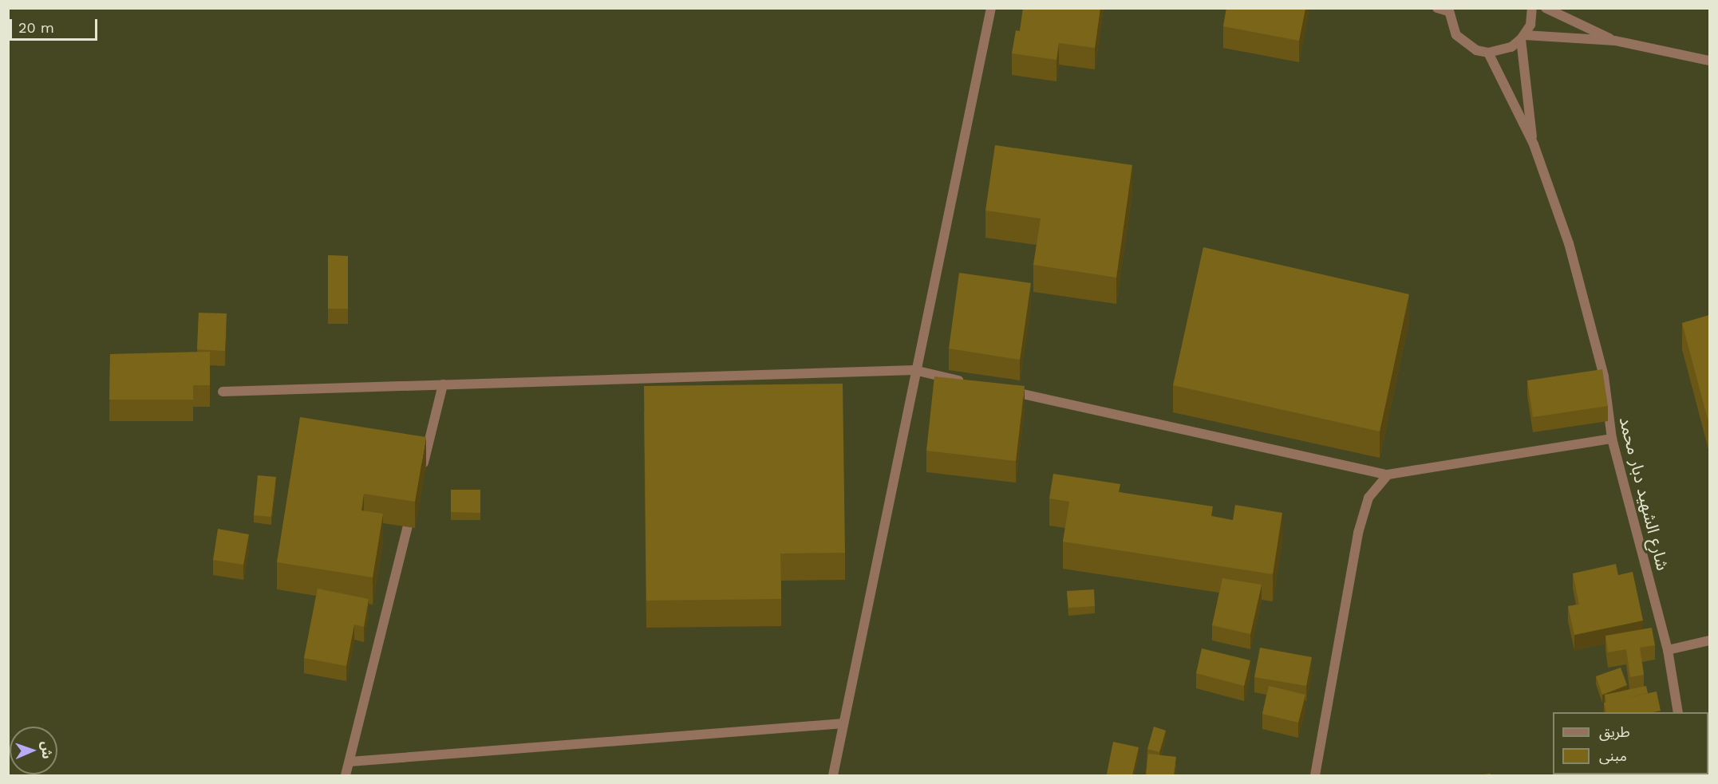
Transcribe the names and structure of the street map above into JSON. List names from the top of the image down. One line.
{"streets":{"street":["شارع الشهيد دبار محمد"]},"legend":["طريق","مبنى"],"scale_bar":"20 m","north":"right"}
